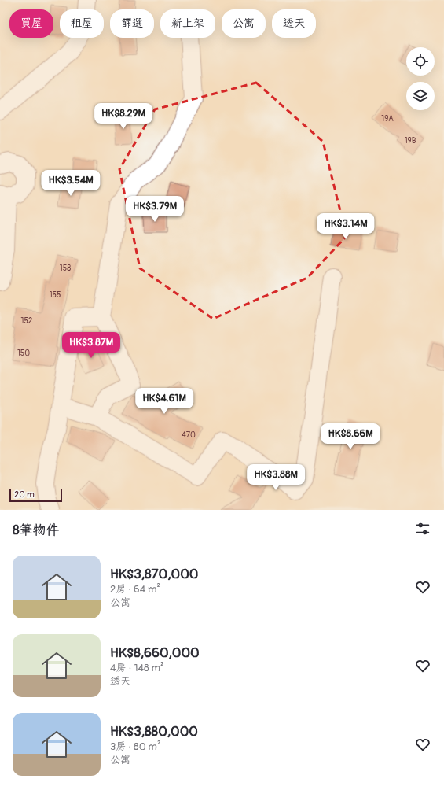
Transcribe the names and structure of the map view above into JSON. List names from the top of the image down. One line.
{"house_numbers":["19A","19B","158","155","152","150","470"],"scale_bar":"20 m","page":{"chip":["買屋","租屋","篩選","新上架","公寓","透天"],"price":["HK$8.29M","HK$3.54M","HK$3.79M","HK$3.14M","HK$3.87M","HK$4.61M","HK$8.66M","HK$3.88M"],"scale":"20 m","heading":"8筆物件","list":[{"name":"HK$3,870,000","note":"2房 · 64 m² · 公寓"},{"name":"HK$8,660,000","note":"4房 · 148 m² · 透天"},{"name":"HK$3,880,000","note":"3房 · 80 m² · 公寓"}]}}
